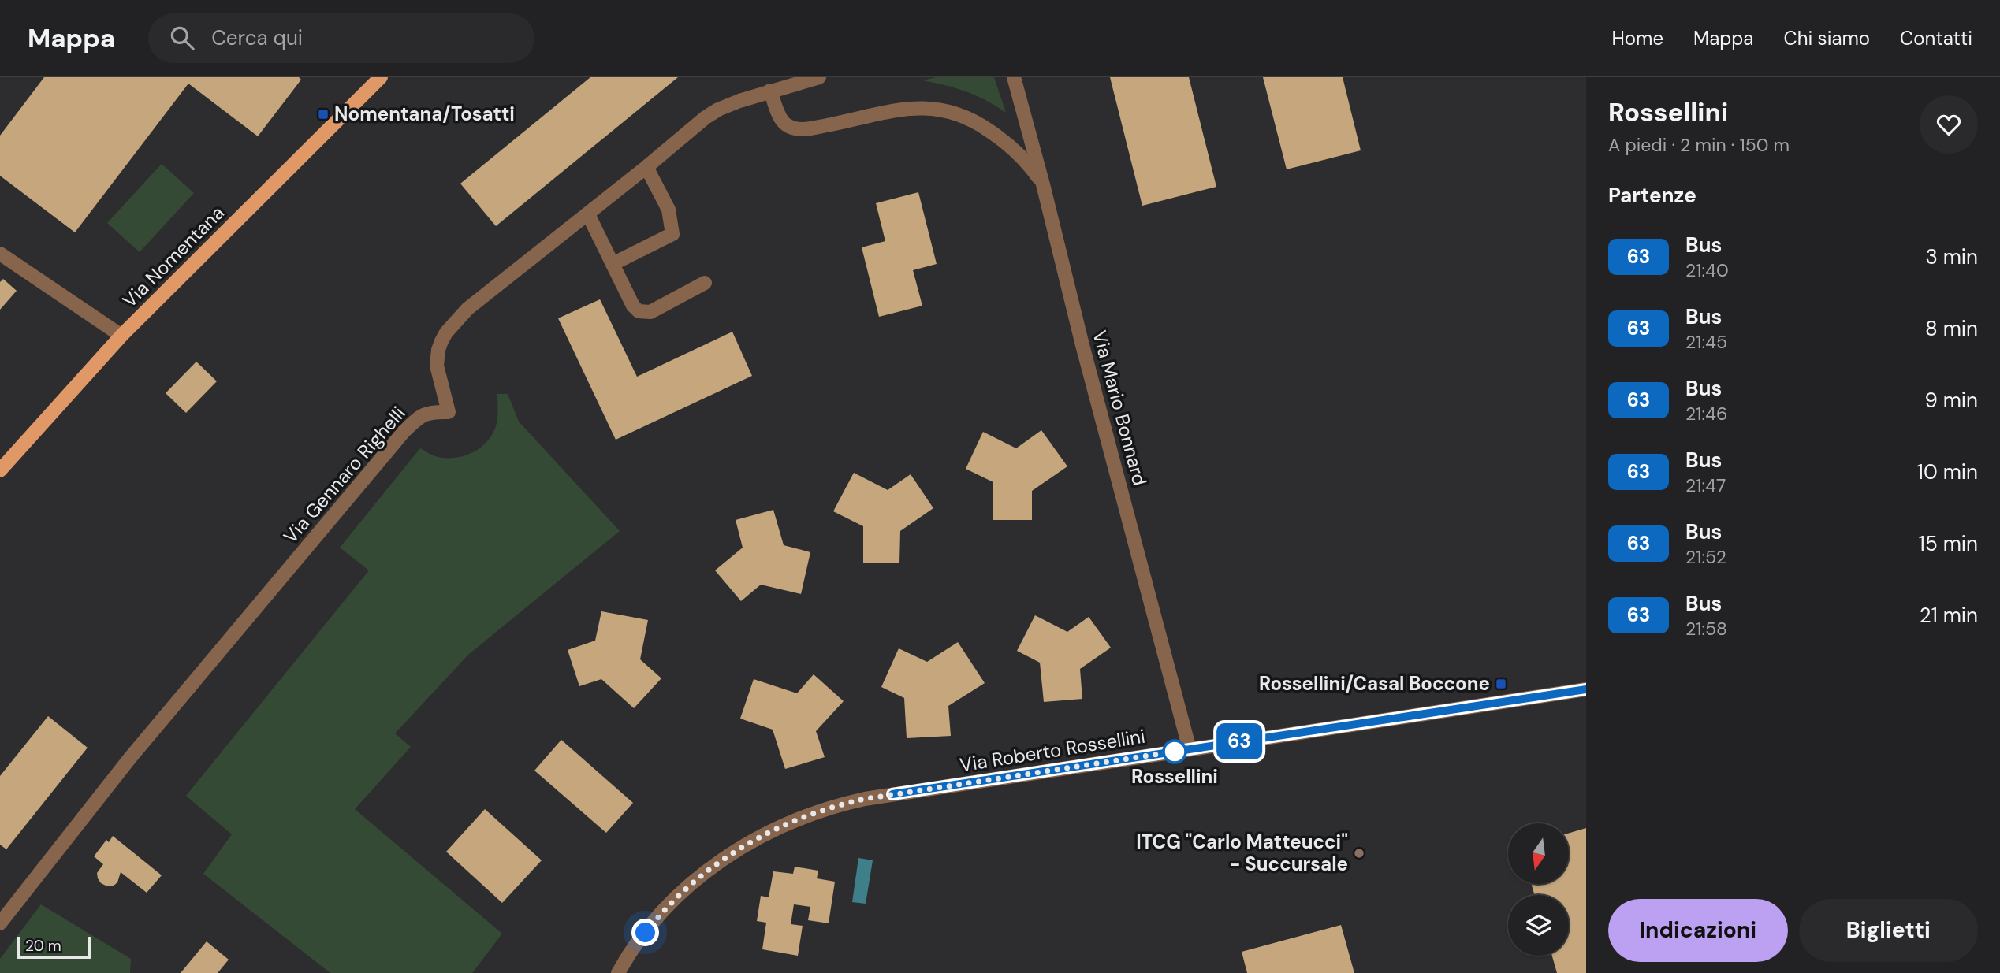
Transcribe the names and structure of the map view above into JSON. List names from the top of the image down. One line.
{"streets":{"main road":["Via Nomentana"],"street":["Via Mario Bonnard","Via Gennaro Righelli","Via Roberto Rossellini"]},"crossings":[["Via Mario Bonnard","Via Roberto Rossellini"]],"places":{"transit":["Nomentana/Tosatti","Rossellini/Casal Boccone"],"other":["Rossellini","ITCG \"Carlo Matteucci\" - Succursale"]},"lines":["bus line 63"],"scale_bar":"20 m","north":"bottom","page":{"header":"Mappa","search":"Cerca qui","nav":["Home","Mappa","Chi siamo","Contatti"],"on_map":"63","heading":[["Rossellini","A piedi · 2 min · 150 m"],"Partenze"],"list":[{"mark":"63","name":"Bus","note":"21:40","value":"3 min"},{"mark":"63","name":"Bus","note":"21:45","value":"8 min"},{"mark":"63","name":"Bus","note":"21:46","value":"9 min"},{"mark":"63","name":"Bus","note":"21:47","value":"10 min"},{"mark":"63","name":"Bus","note":"21:52","value":"15 min"},{"mark":"63","name":"Bus","note":"21:58","value":"21 min"}],"buttons":["Indicazioni","Biglietti"],"scale":"20 m"}}
